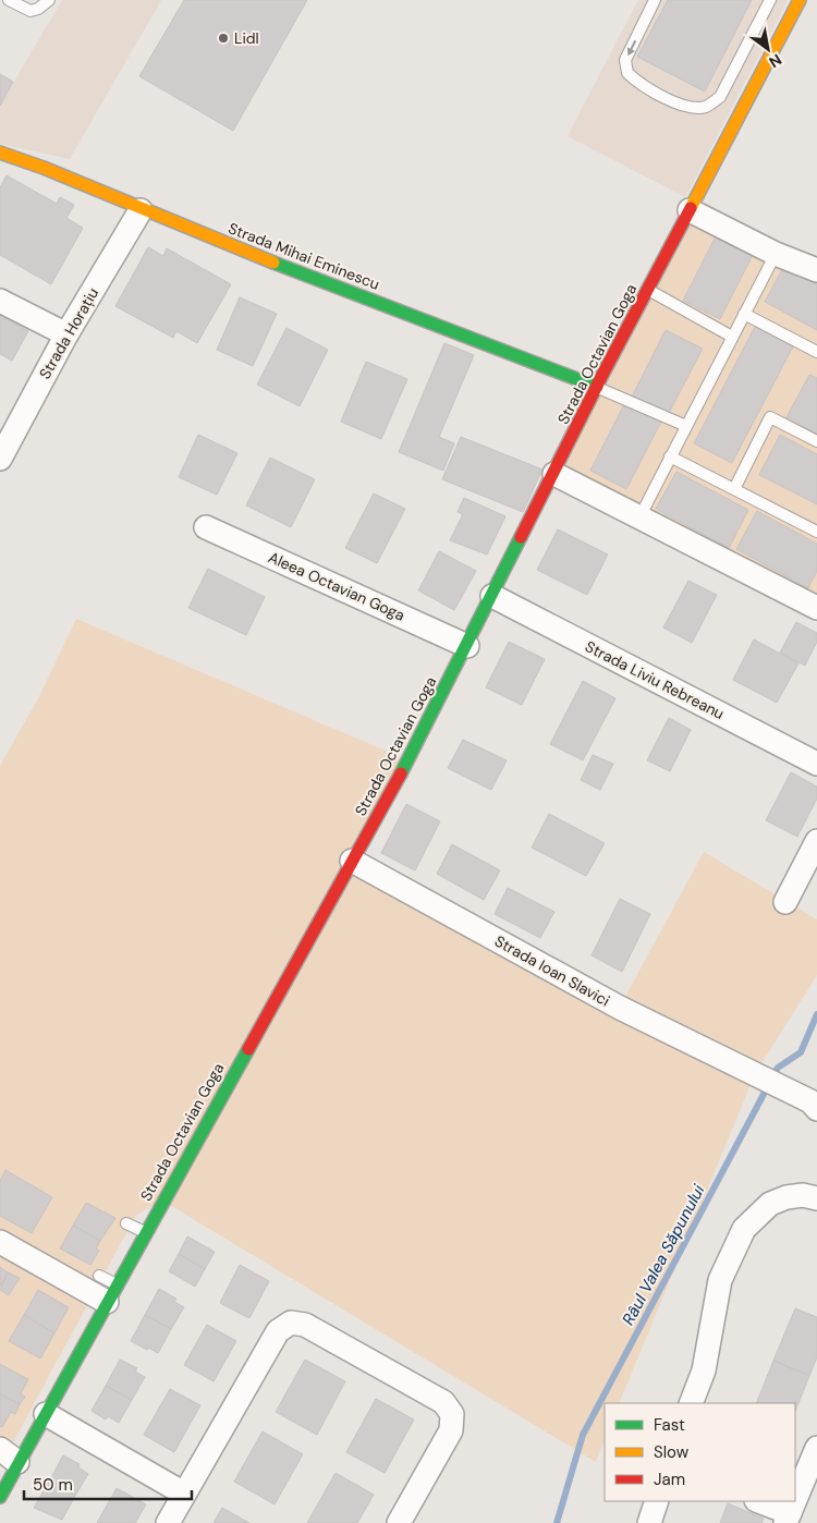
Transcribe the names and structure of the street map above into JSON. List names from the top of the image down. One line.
{"streets":{"street":["Strada Mihai Eminescu","Strada Horațiu","Strada Octavian Goga","Aleea Octavian Goga","Strada Liviu Rebreanu","Strada Ioan Slavici"]},"crossings":[["Strada Mihai Eminescu","Strada Horațiu"],["Strada Mihai Eminescu","Strada Octavian Goga"],["Strada Octavian Goga","Aleea Octavian Goga"],["Strada Octavian Goga","Strada Liviu Rebreanu"],["Strada Octavian Goga","Strada Ioan Slavici"]],"water":["Râul Valea Săpunului"],"places":["Lidl"],"legend":["Fast","Slow","Jam"],"scale_bar":"50 m","north":"bottom right"}
